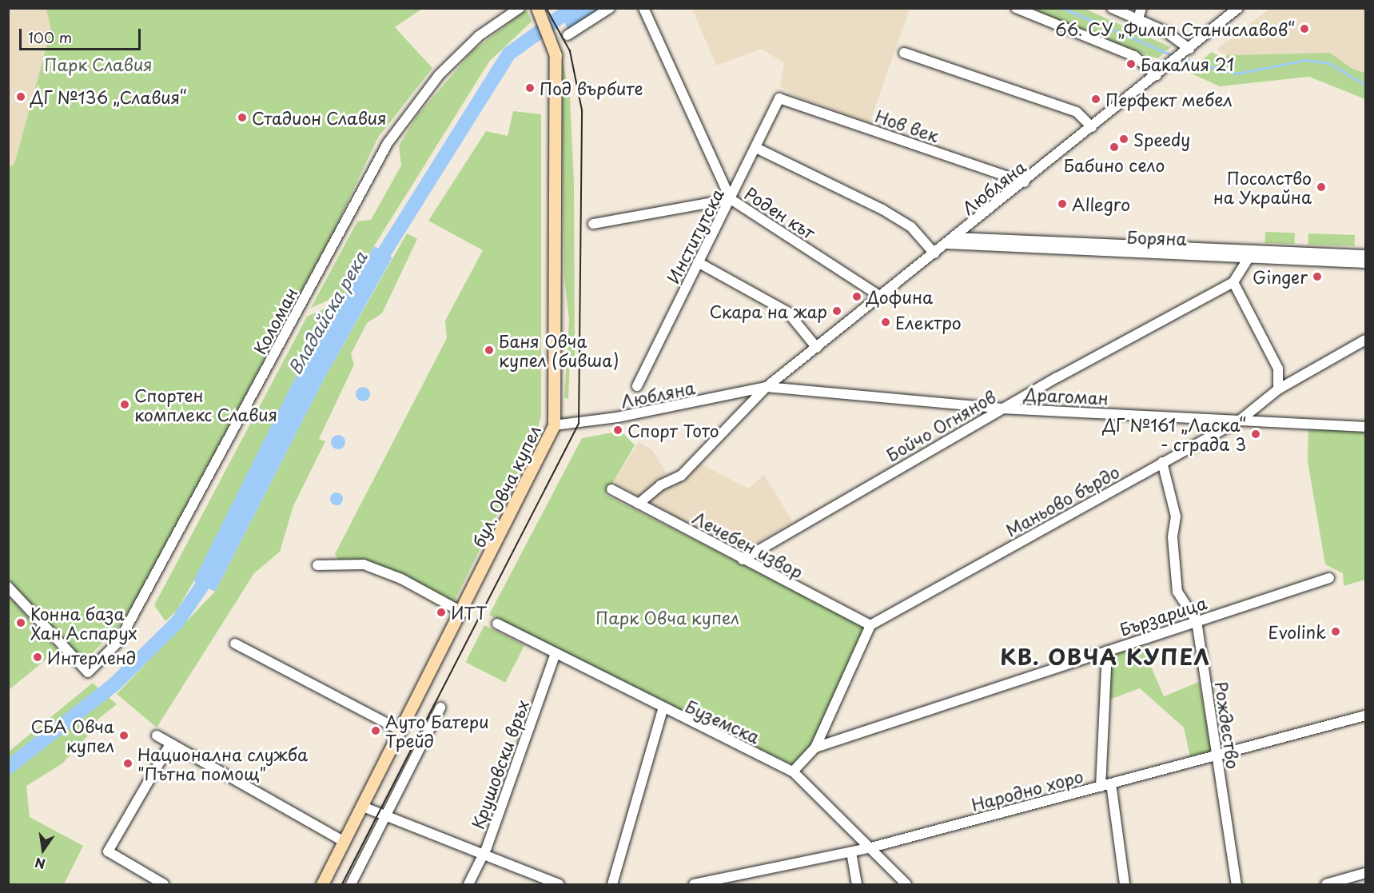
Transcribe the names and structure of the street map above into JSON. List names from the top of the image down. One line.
{"streets":{"main road":["бул. Овча купел"],"street":["Нов век","Любляна","Роден кът","Институтска","Боряна","Коломан","Драгоман","Бойчо Огнянов","Маньово бърдо","Лечебен извор","Бързарица","Буземска","Рождество","Крушовски връх","Народно хоро"]},"crossings":[["Нов век","Любляна"],["Нов век","Институтска"],["Любляна","Роден кът"],["Любляна","Боряна"],["Любляна","Драгоман"],["Любляна","бул. Овча купел"],["Любляна","Лечебен извор"],["Роден кът","Институтска"],["Боряна","Бойчо Огнянов"],["Драгоман","Бойчо Огнянов"],["Драгоман","Маньово бърдо"],["Бойчо Огнянов","Лечебен извор"],["Маньово бърдо","Лечебен извор"],["Маньово бърдо","Рождество"],["Бързарица","Рождество"],["Буземска","Крушовски връх"],["Буземска","Народно хоро"],["Рождество","Народно хоро"]],"districts":["КВ. ОВЧА КУПЕЛ"],"water":["Владайска река"],"parks":["Парк Славия","Парк Овча купел"],"places":["66. СУ „Филип Станиславов“","Бакалия 21","Под върбите","ДГ №136 „Славия“","Перфект мебел","Стадион Славия","Speedy","Бабино село","Посолство на Украйна","Allegro","Ginger","Дофина","Скара на жар","Електро","Баня Овча купел (бивша)","Спортен комплекс Славия","Спорт Тото","ДГ №161 „Ласка“ - сграда 3","ИТТ","Конна база Хан Аспарух","Evolink","Интерленд","Ауто Батери Трейд","СБА Овча купел","Национална служба \"Пътна помощ\""],"scale_bar":"100 m","north":"bottom"}
